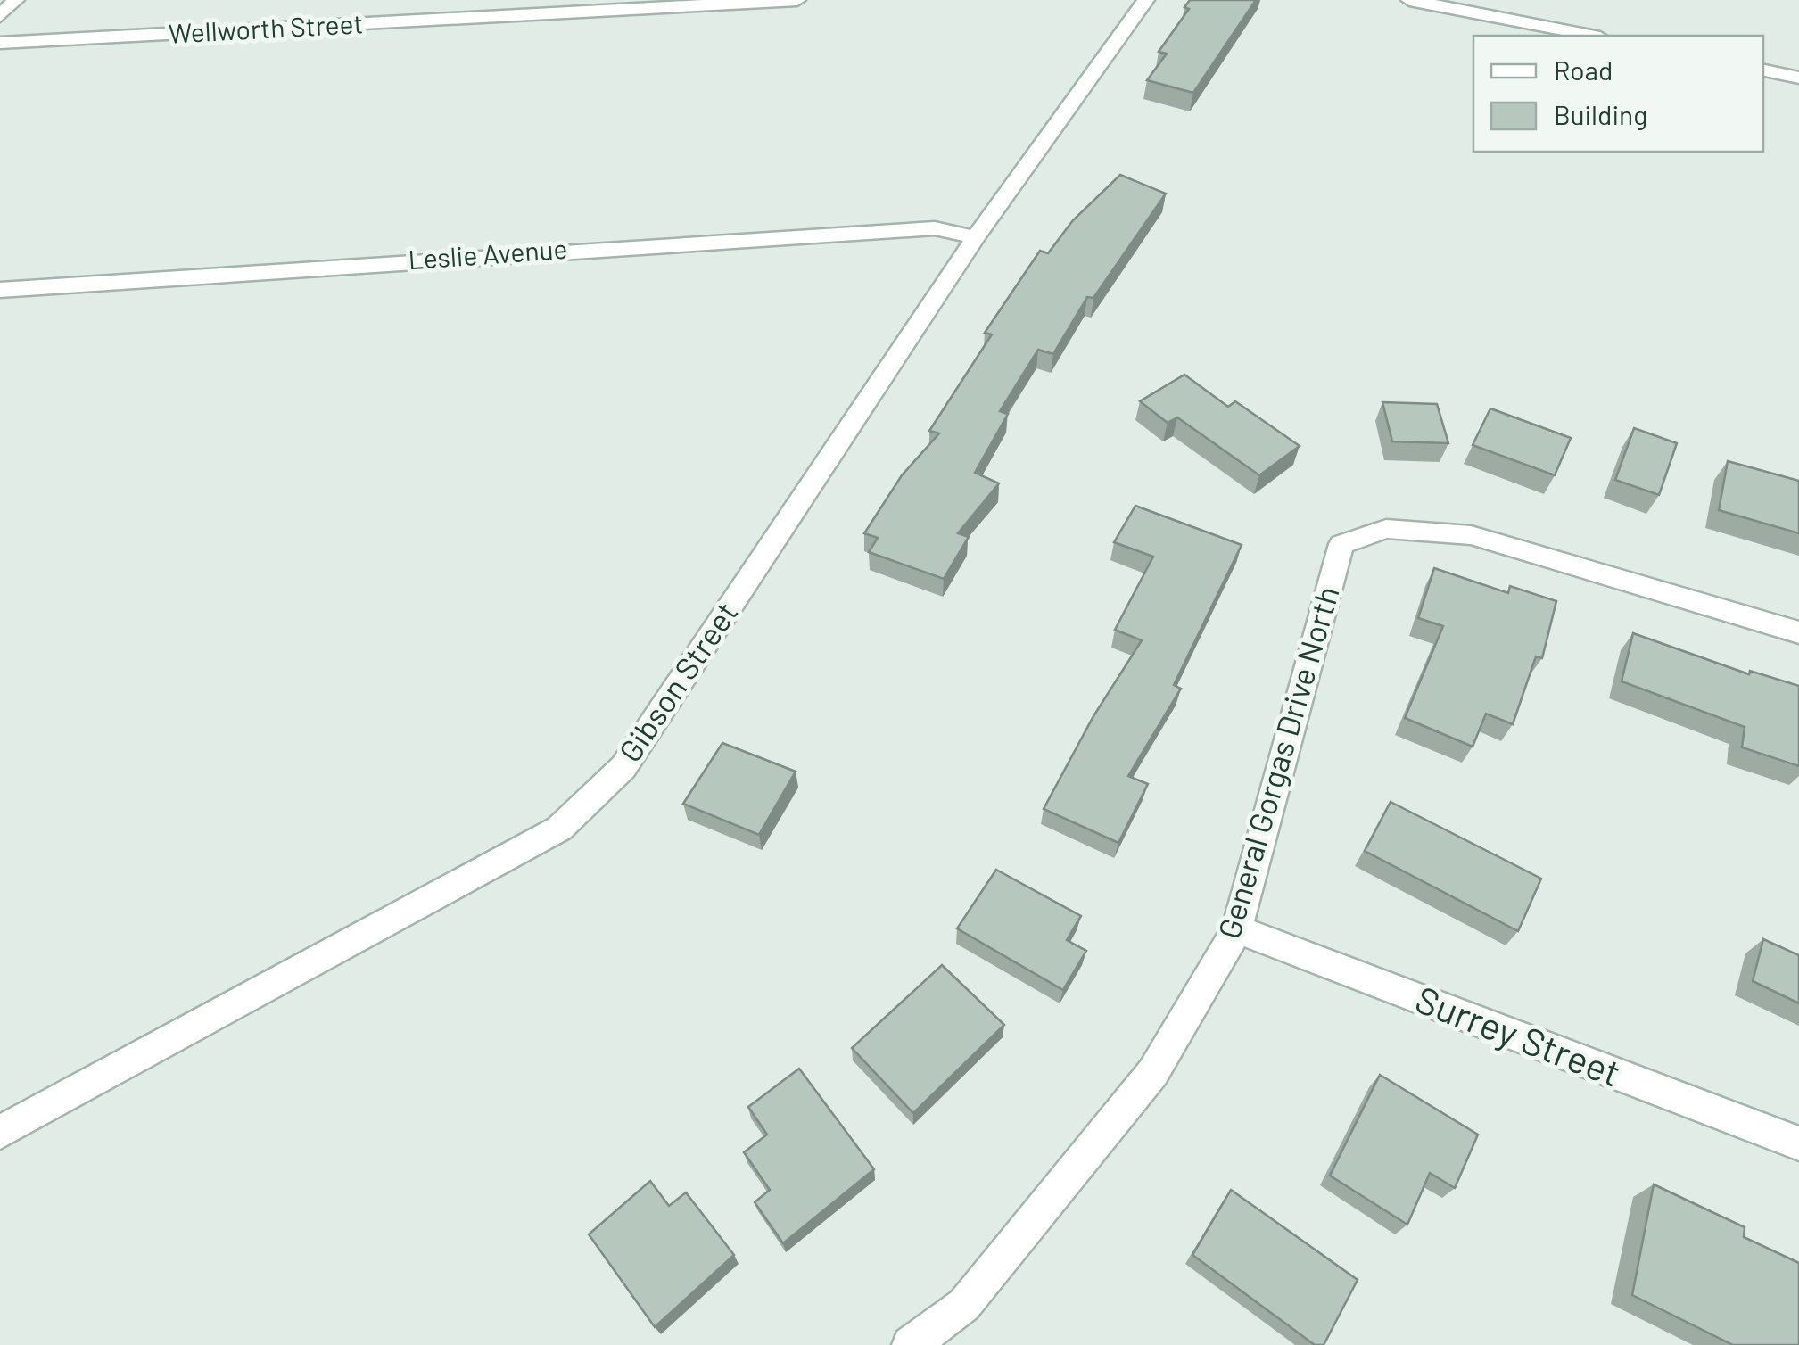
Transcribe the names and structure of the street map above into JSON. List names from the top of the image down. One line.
{"streets":{"street":["Wellworth Street","Leslie Avenue","Gibson Street","General Gorgas Drive North","Surrey Street"]},"crossings":[["Leslie Avenue","Gibson Street"],["General Gorgas Drive North","Surrey Street"]],"legend":["Road","Building"]}
